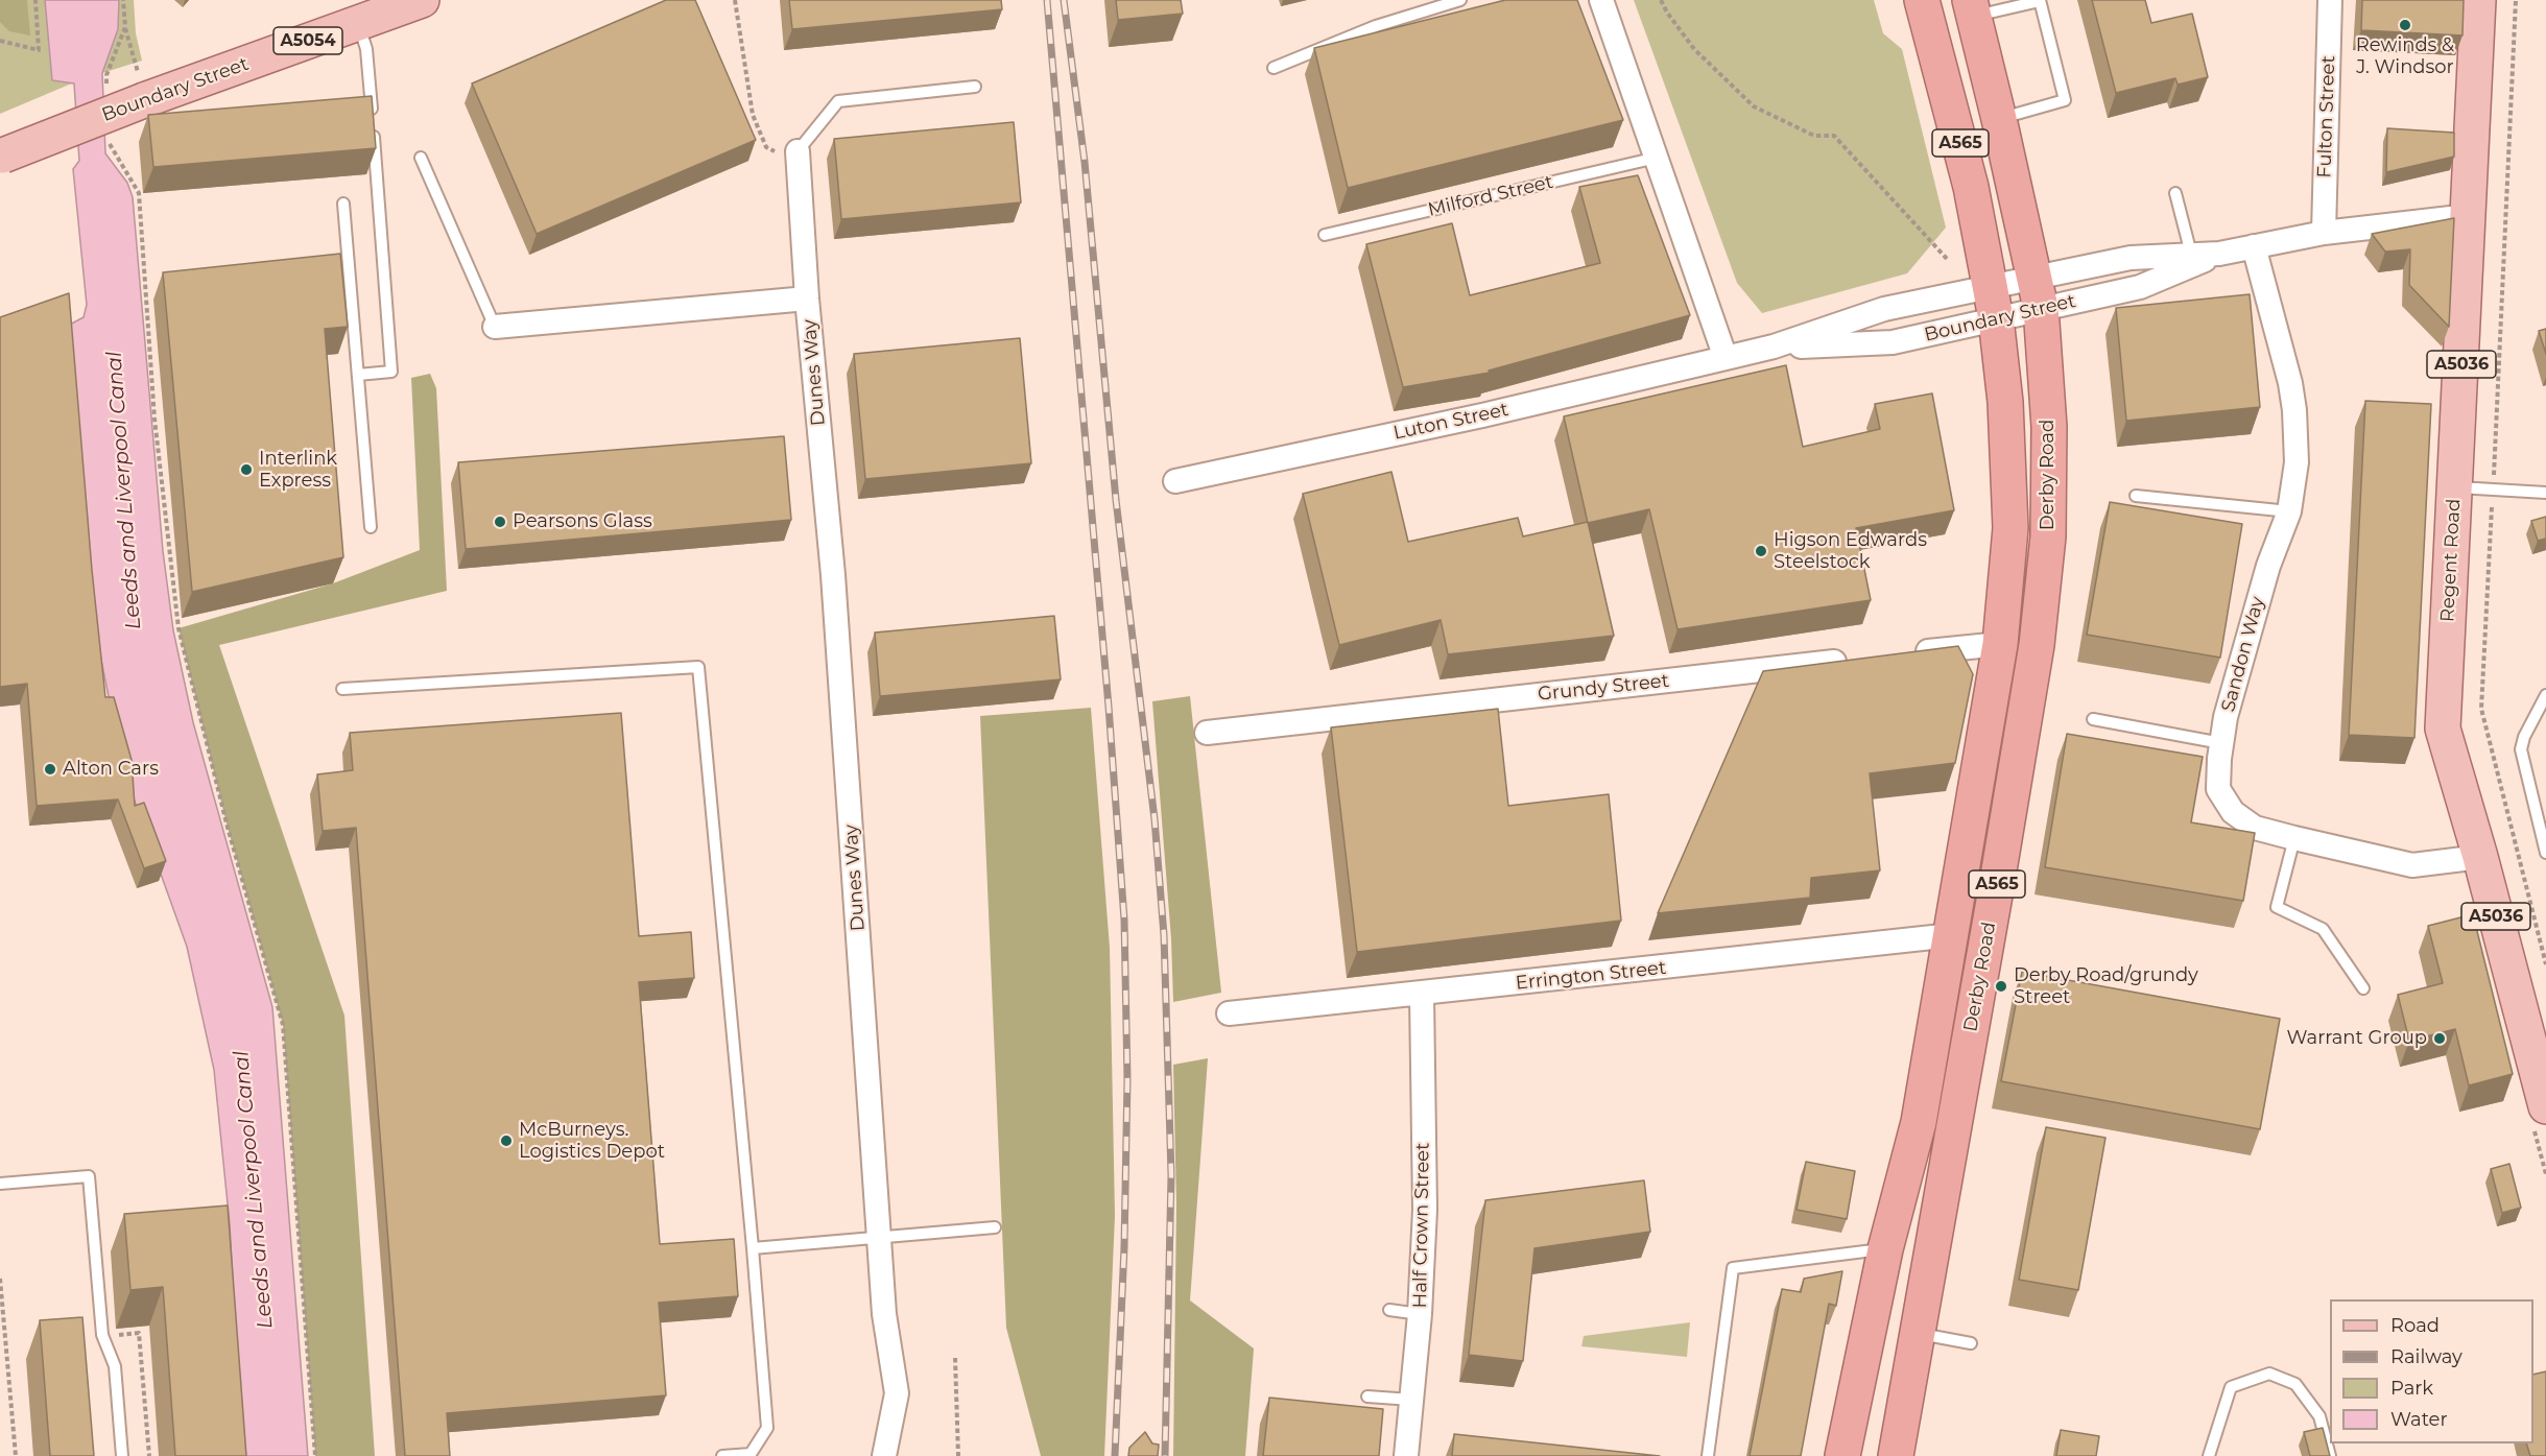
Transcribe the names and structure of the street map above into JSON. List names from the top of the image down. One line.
{"streets":{"highway":["A565","Derby Road"],"main road":["A5054","Boundary Street","A5036","Regent Road"],"street":["Fulton Street","Dunes Way","Luton Street","Sandon Way","Grundy Street","Errington Street","Half Crown Street"],"lane":["Milford Street"]},"crossings":[["Boundary Street","Fulton Street"],["Boundary Street","A565"],["Boundary Street","Luton Street"],["Boundary Street","Derby Road"],["Boundary Street","Regent Road"],["Boundary Street","Sandon Way"],["A565","Derby Road"],["Derby Road","Errington Street"],["Regent Road","Sandon Way"],["Errington Street","Half Crown Street"]],"water":["Leeds and Liverpool Canal"],"places":["Rewinds & J. Windsor","Interlink Express","Pearsons Glass","Higson Edwards Steelstock","Alton Cars","Derby Road/grundy Street","Warrant Group","McBurneys. Logistics Depot"],"legend":["Road","Railway","Park","Water"]}
